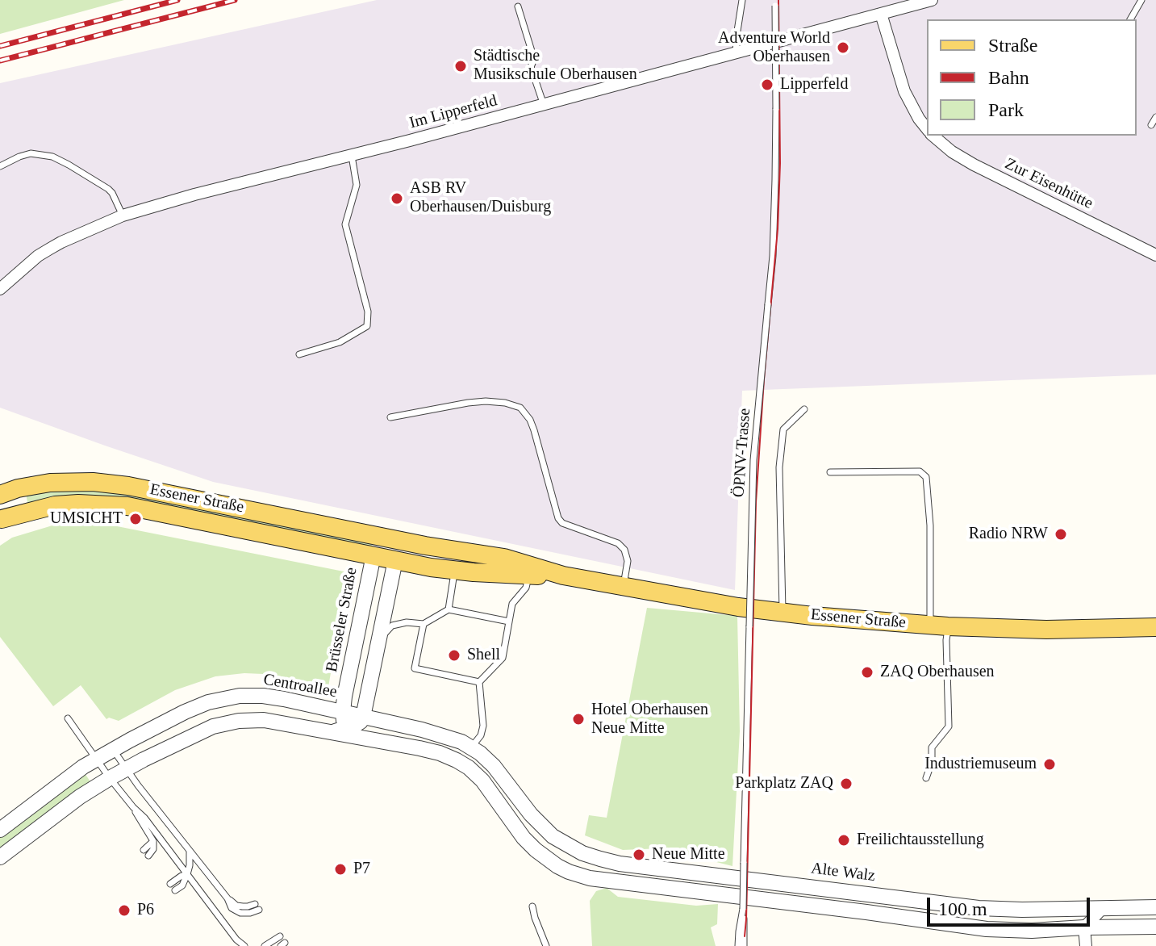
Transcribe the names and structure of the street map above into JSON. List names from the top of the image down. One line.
{"streets":{"main road":["Essener Straße"],"street":["Im Lipperfeld","Zur Eisenhütte","Brüsseler Straße","Centroallee","Alte Walz"],"lane":["ÖPNV-Trasse"]},"crossings":[["Im Lipperfeld","Zur Eisenhütte"],["Essener Straße","Brüsseler Straße"],["Brüsseler Straße","Centroallee"],["Centroallee","Alte Walz"]],"places":["Adventure World Oberhausen","Städtische Musikschule Oberhausen","Lipperfeld","ASB RV Oberhausen/Duisburg","UMSICHT","Radio NRW","Shell","ZAQ Oberhausen","Hotel Oberhausen Neue Mitte","Industriemuseum","Parkplatz ZAQ","Freilichtausstellung","Neue Mitte","P7","P6"],"legend":["Straße","Bahn","Park"],"scale_bar":"100 m"}
